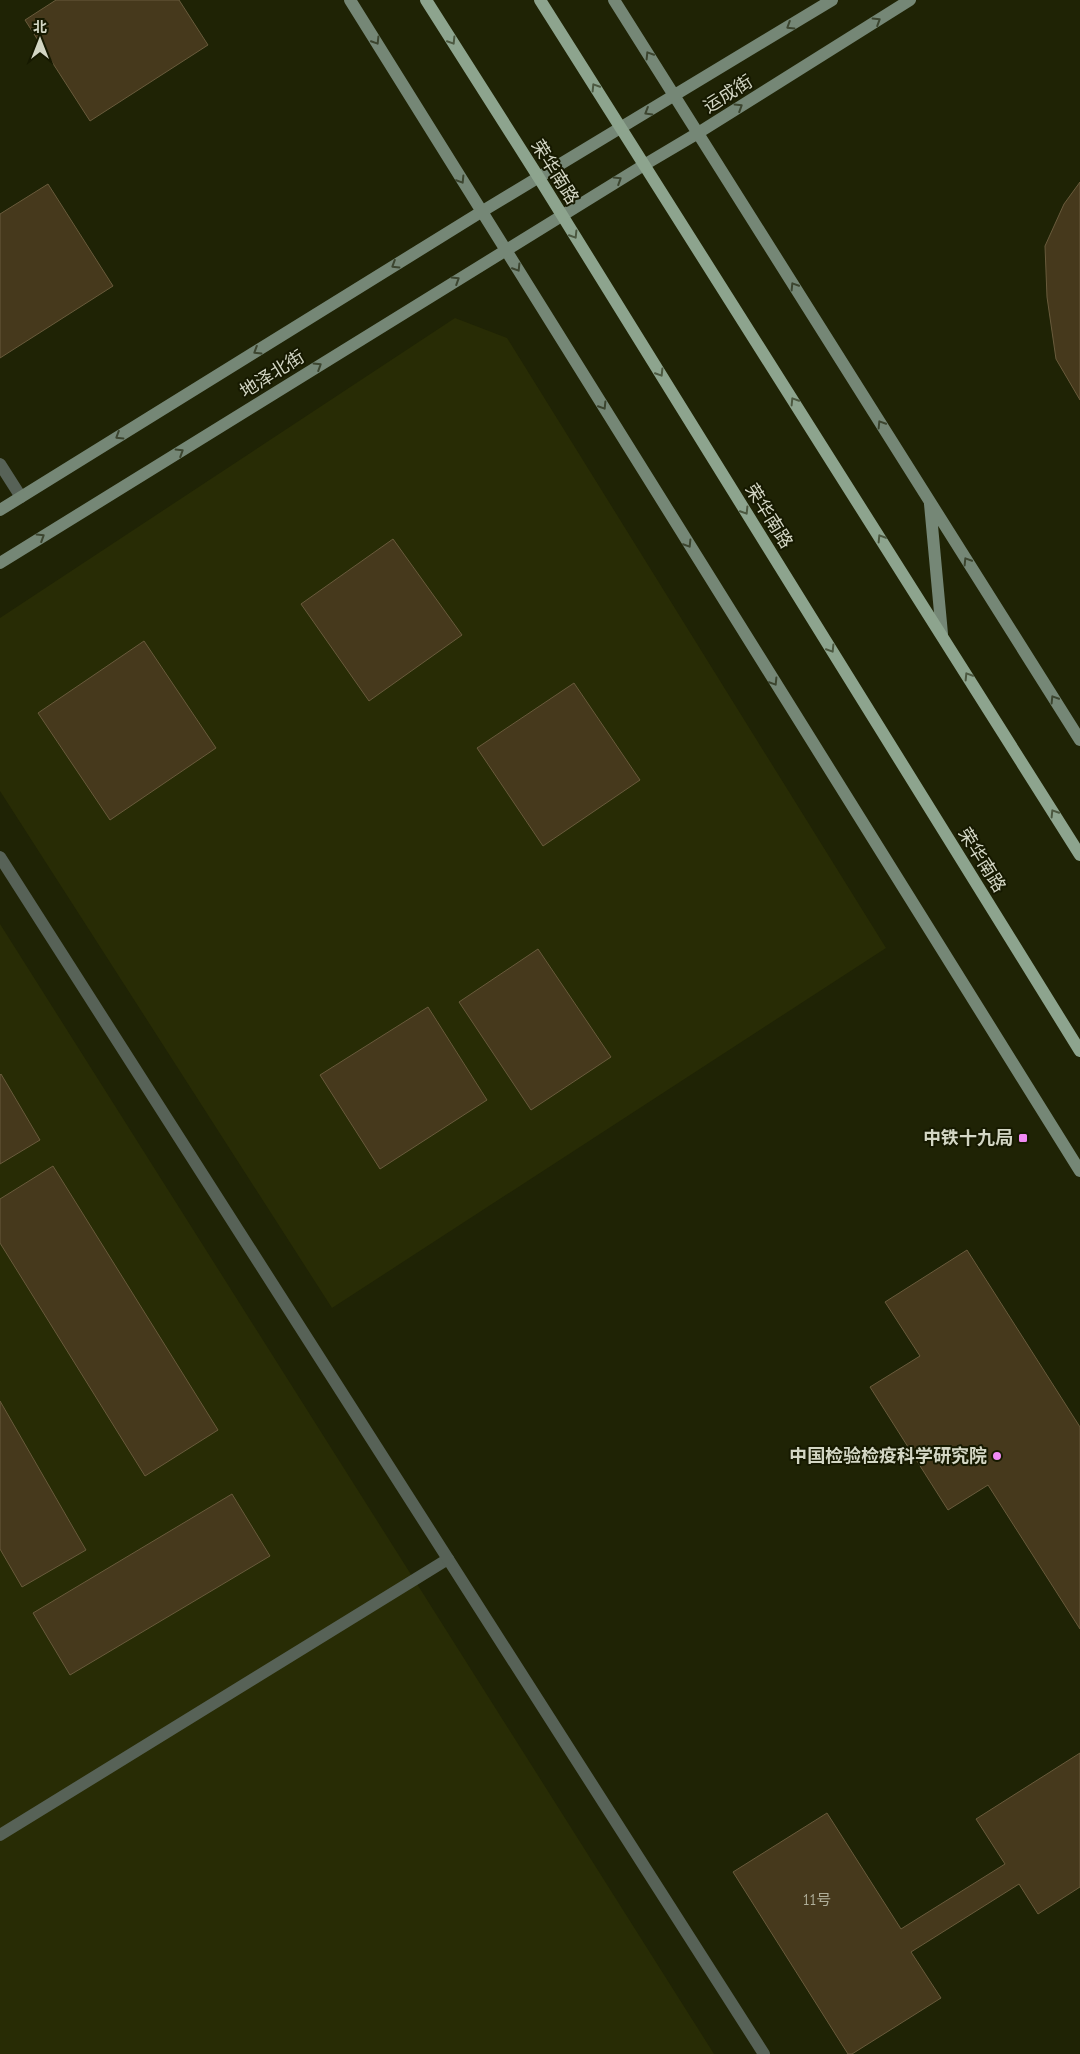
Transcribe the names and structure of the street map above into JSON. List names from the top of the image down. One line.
{"streets":{"main road":["荣华南路"],"street":["运成街","地泽北街"]},"crossings":[["运成街","荣华南路"],["运成街","地泽北街"],["荣华南路","地泽北街"]],"places":{"transit":["中铁十九局"],"other":["中国检验检疫科学研究院"]},"house_numbers":["11号"],"north":"top"}
